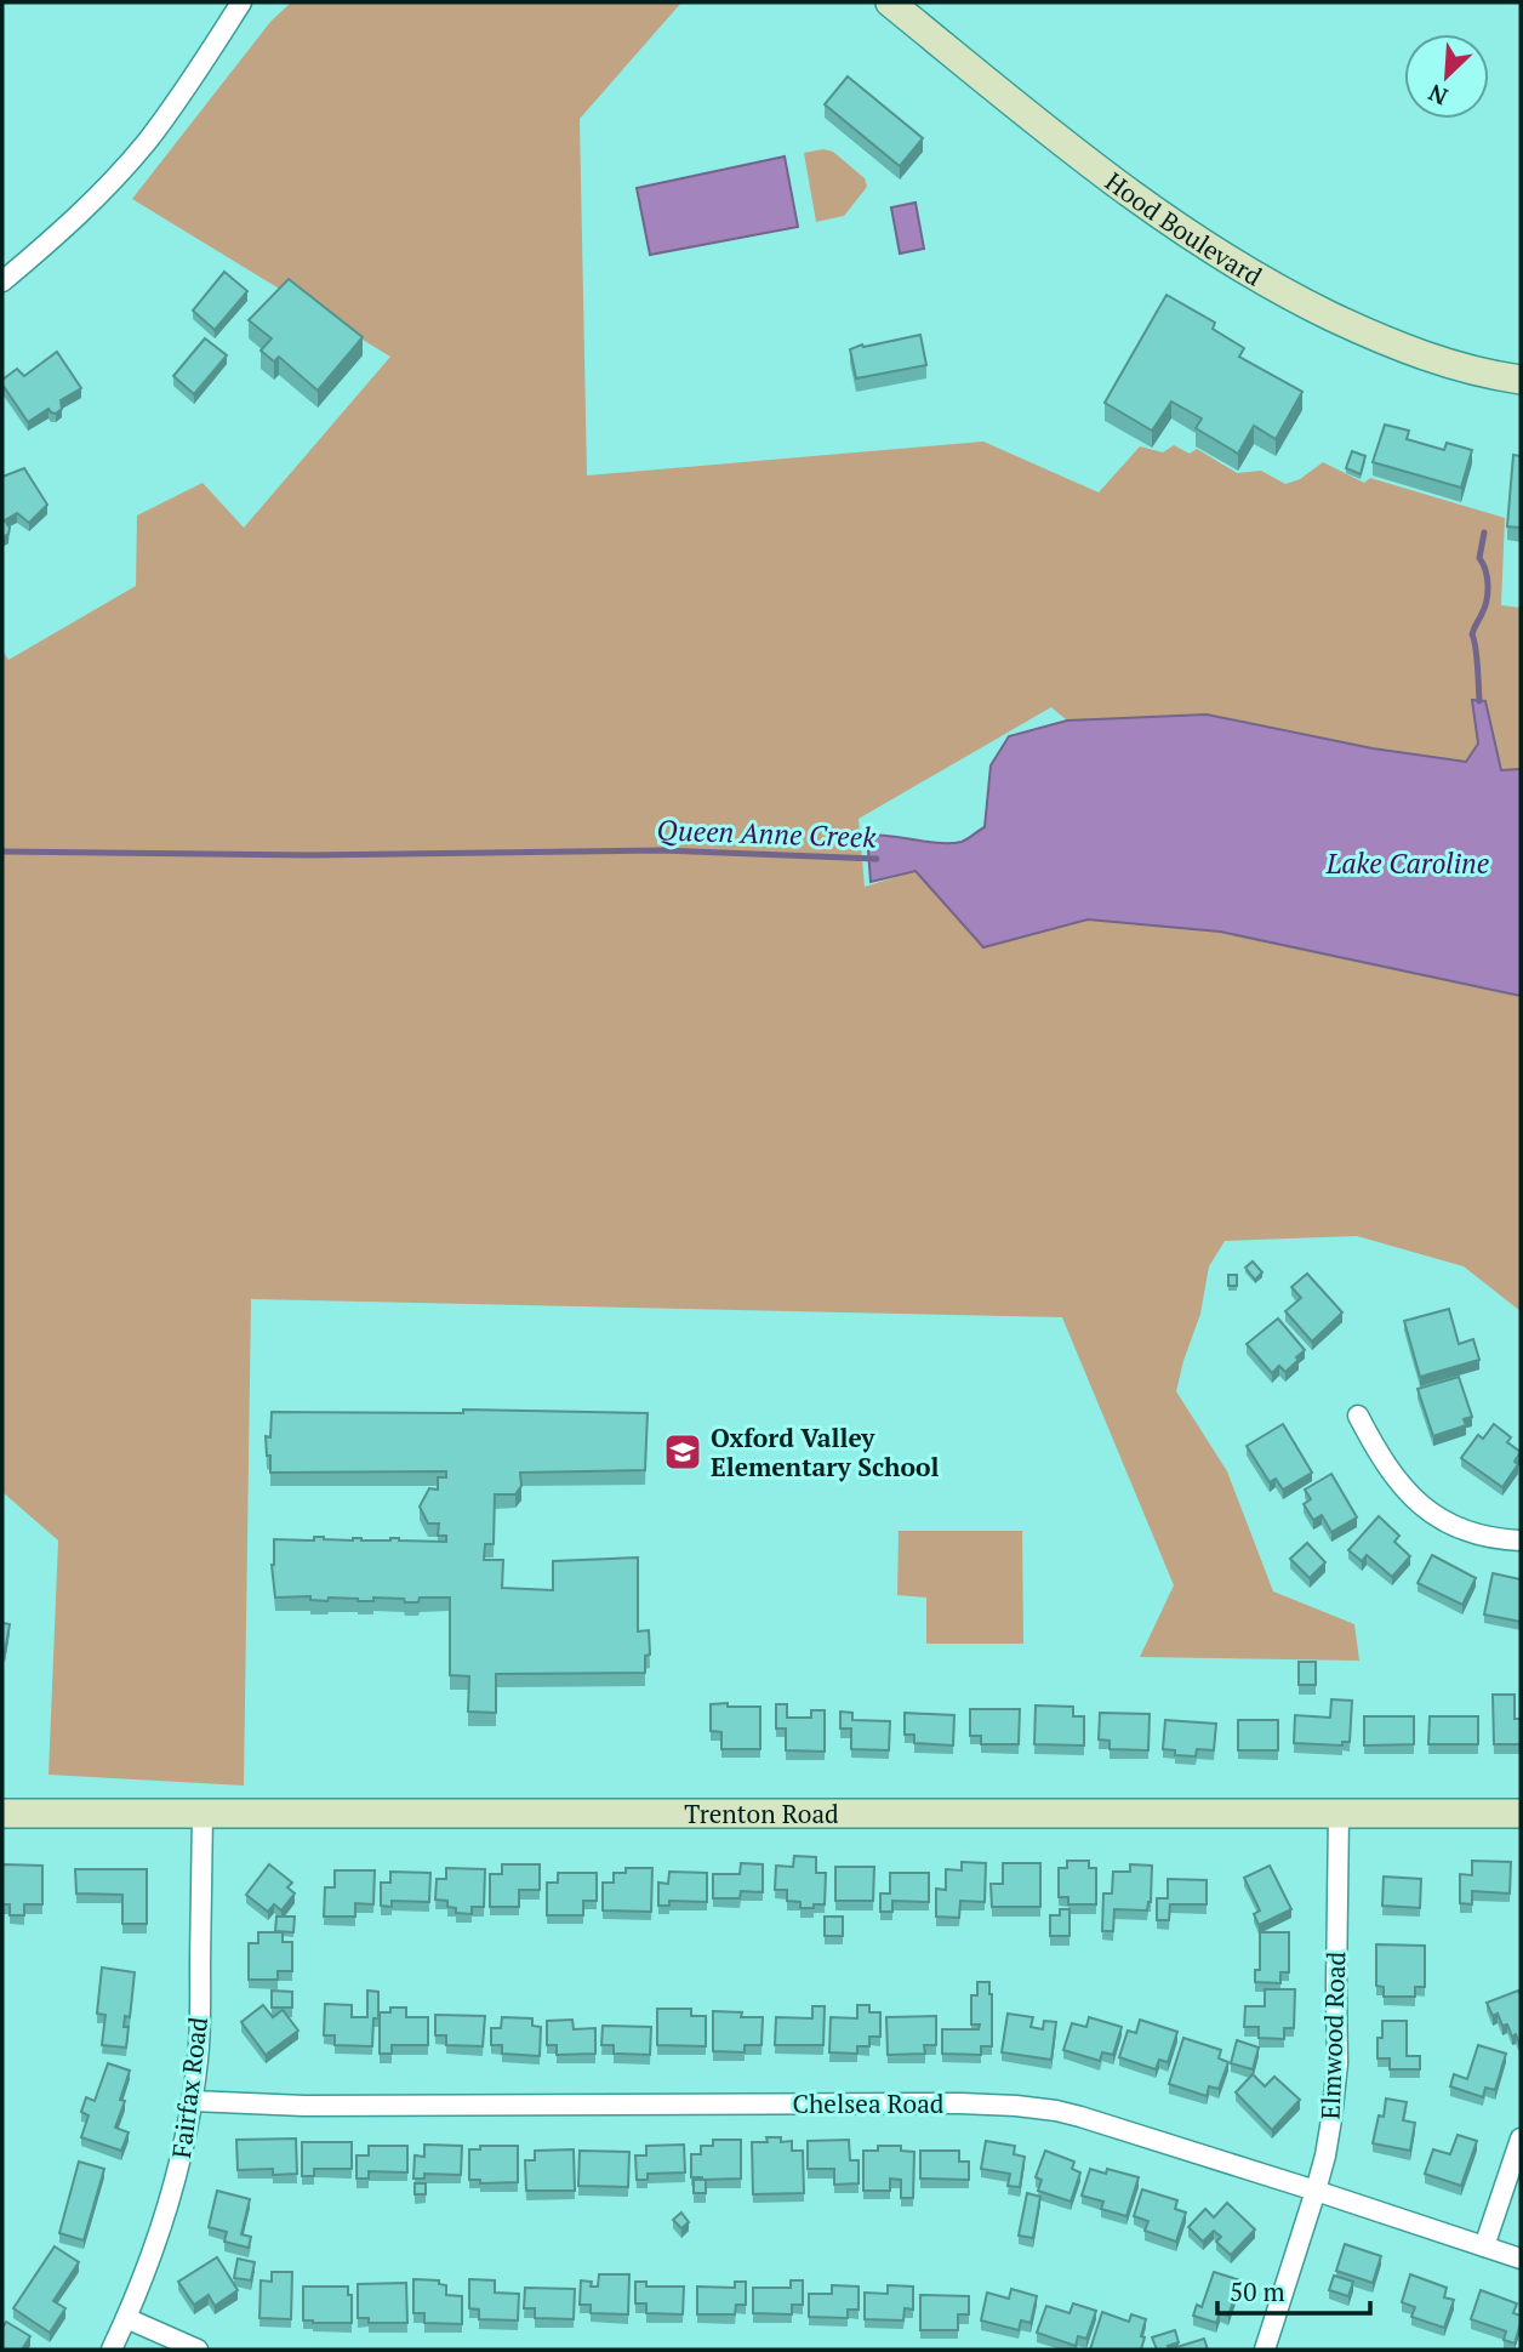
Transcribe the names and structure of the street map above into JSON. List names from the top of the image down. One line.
{"streets":{"main road":["Hood Boulevard","Trenton Road"],"street":["Elmwood Road","Fairfax Road","Chelsea Road"]},"crossings":[["Trenton Road","Elmwood Road"],["Trenton Road","Fairfax Road"],["Elmwood Road","Chelsea Road"],["Fairfax Road","Chelsea Road"]],"water":["Queen Anne Creek","Lake Caroline"],"places":{"school or university":["Oxford Valley Elementary School"]},"scale_bar":"50 m","north":"bottom left"}
